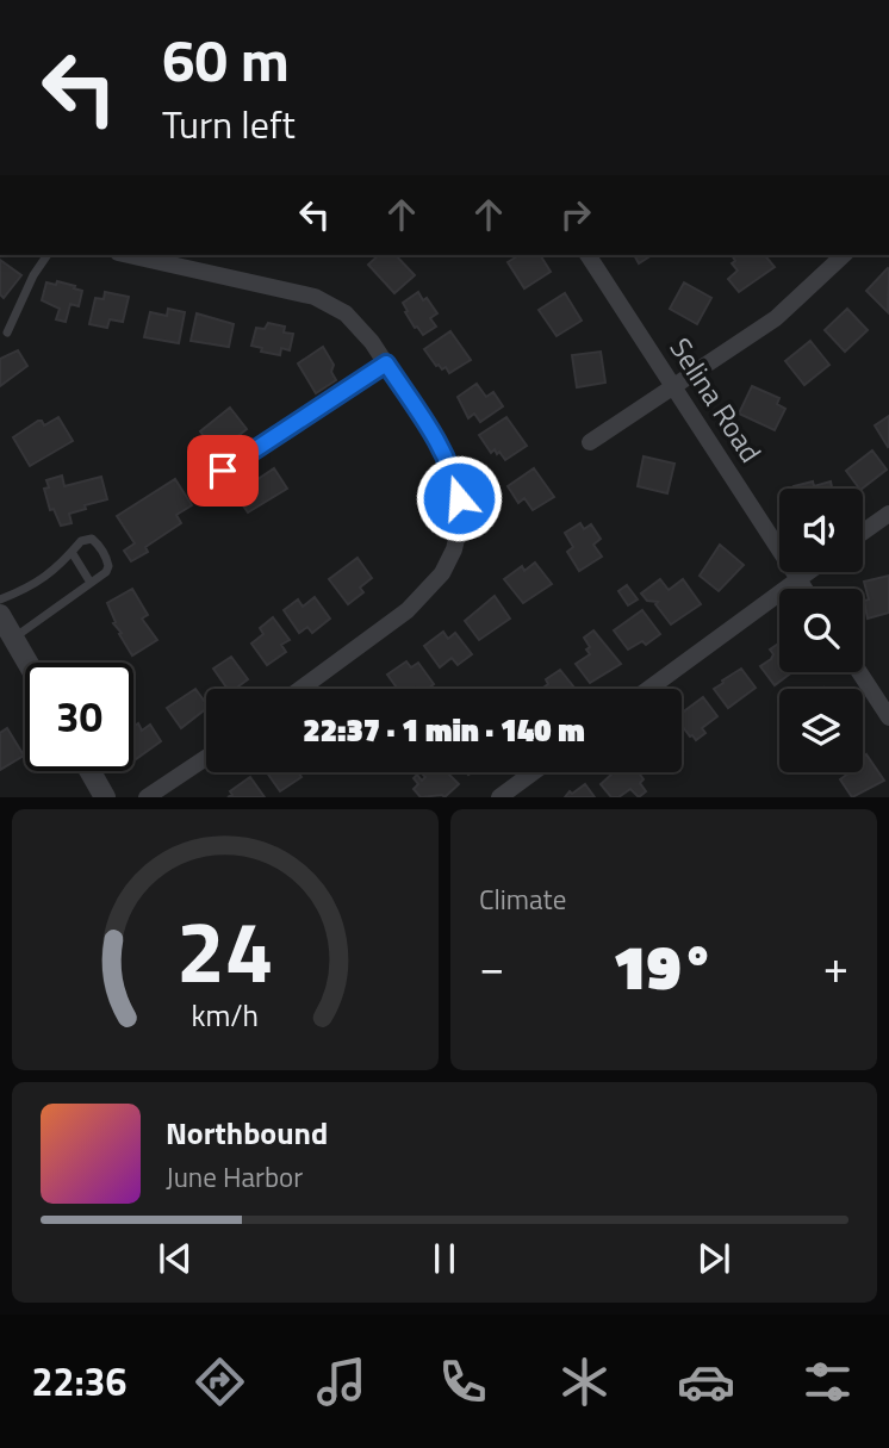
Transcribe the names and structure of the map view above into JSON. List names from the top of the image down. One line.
{"streets":{"street":["Selina Road"]},"page":{"turn":["60 m","Turn left"],"limit":"30","trip":"22:37 · 1 min · 140 m","tile":"Climate","heat":["−","19°","+"],"song":["Northbound","June Harbor"],"tabs":"22:36","gauge":["24","km/h"]}}
